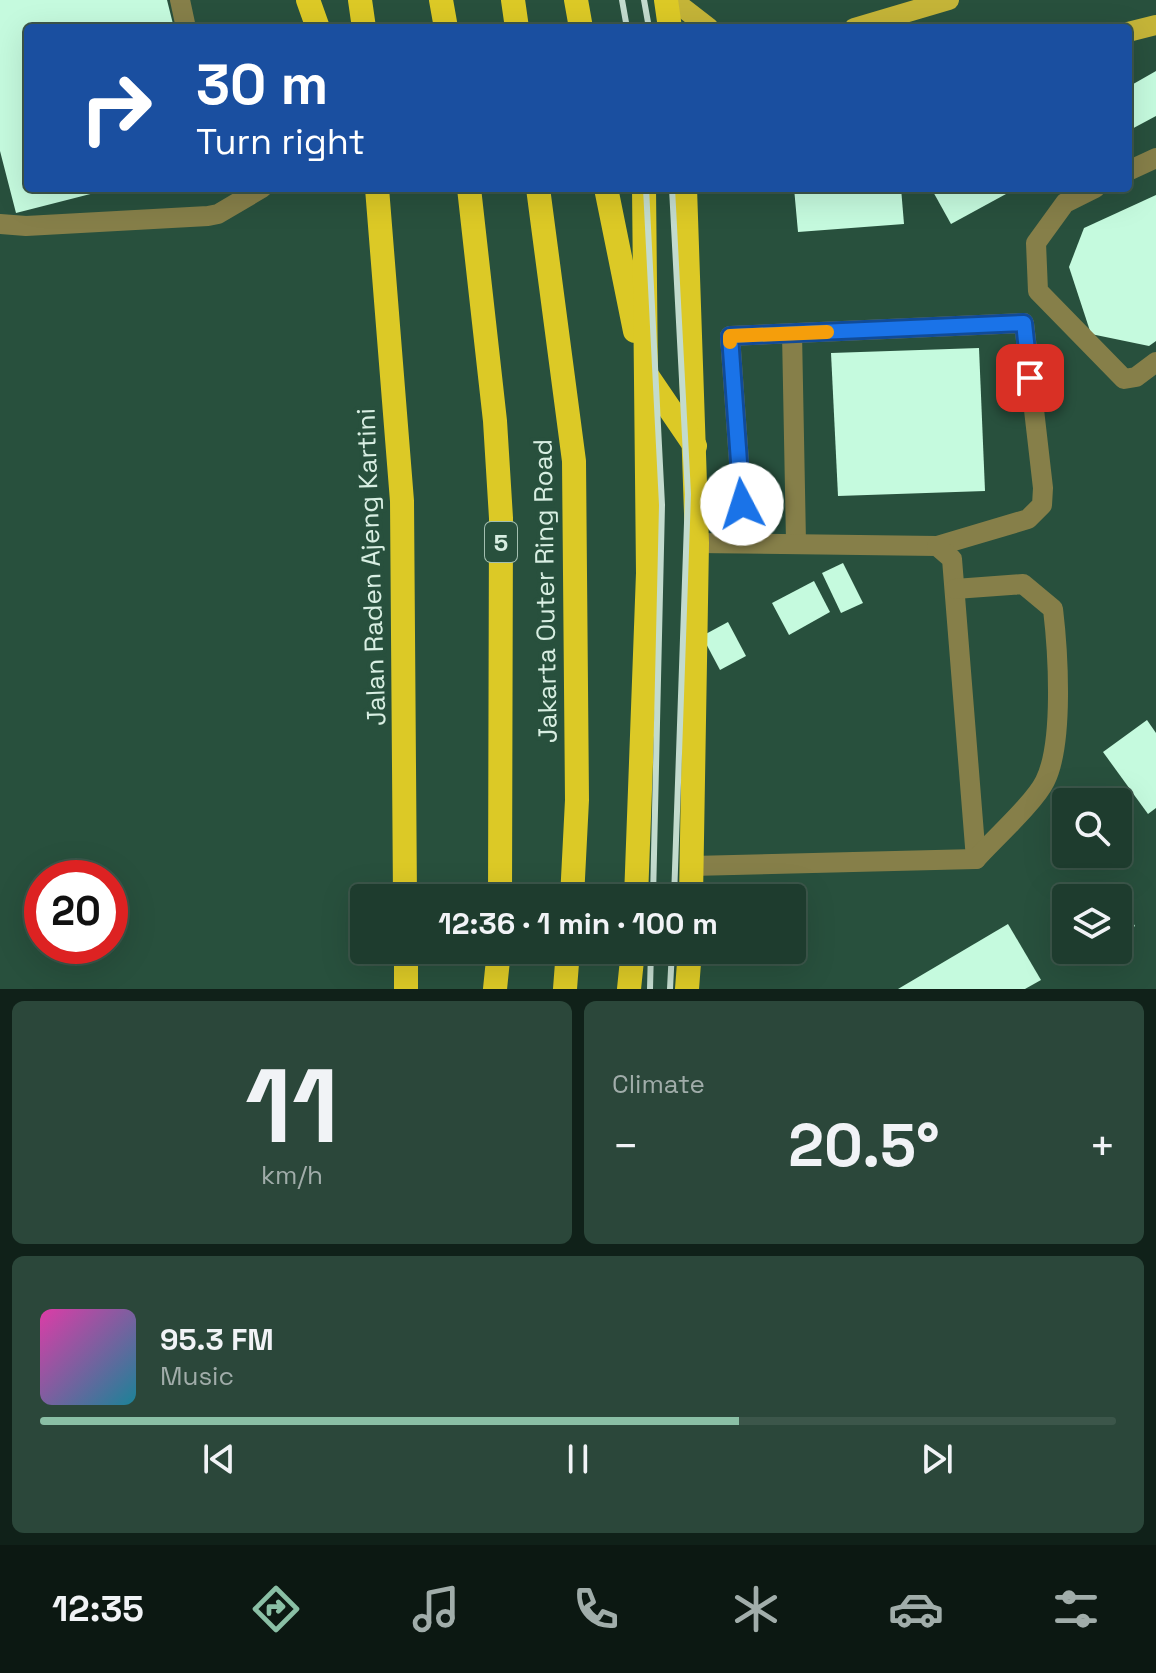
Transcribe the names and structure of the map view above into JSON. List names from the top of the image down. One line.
{"streets":{"highway":["5","Jalan Raden Ajeng Kartini","Jakarta Outer Ring Road"]},"page":{"turn":["30 m","Turn right"],"limit":"20","trip":"12:36 · 1 min · 100 m","tile":[["11","km/h"],"Climate"],"heat":["−","20.5°","+"],"song":["95.3 FM","Music"],"tabs":"12:35"}}
